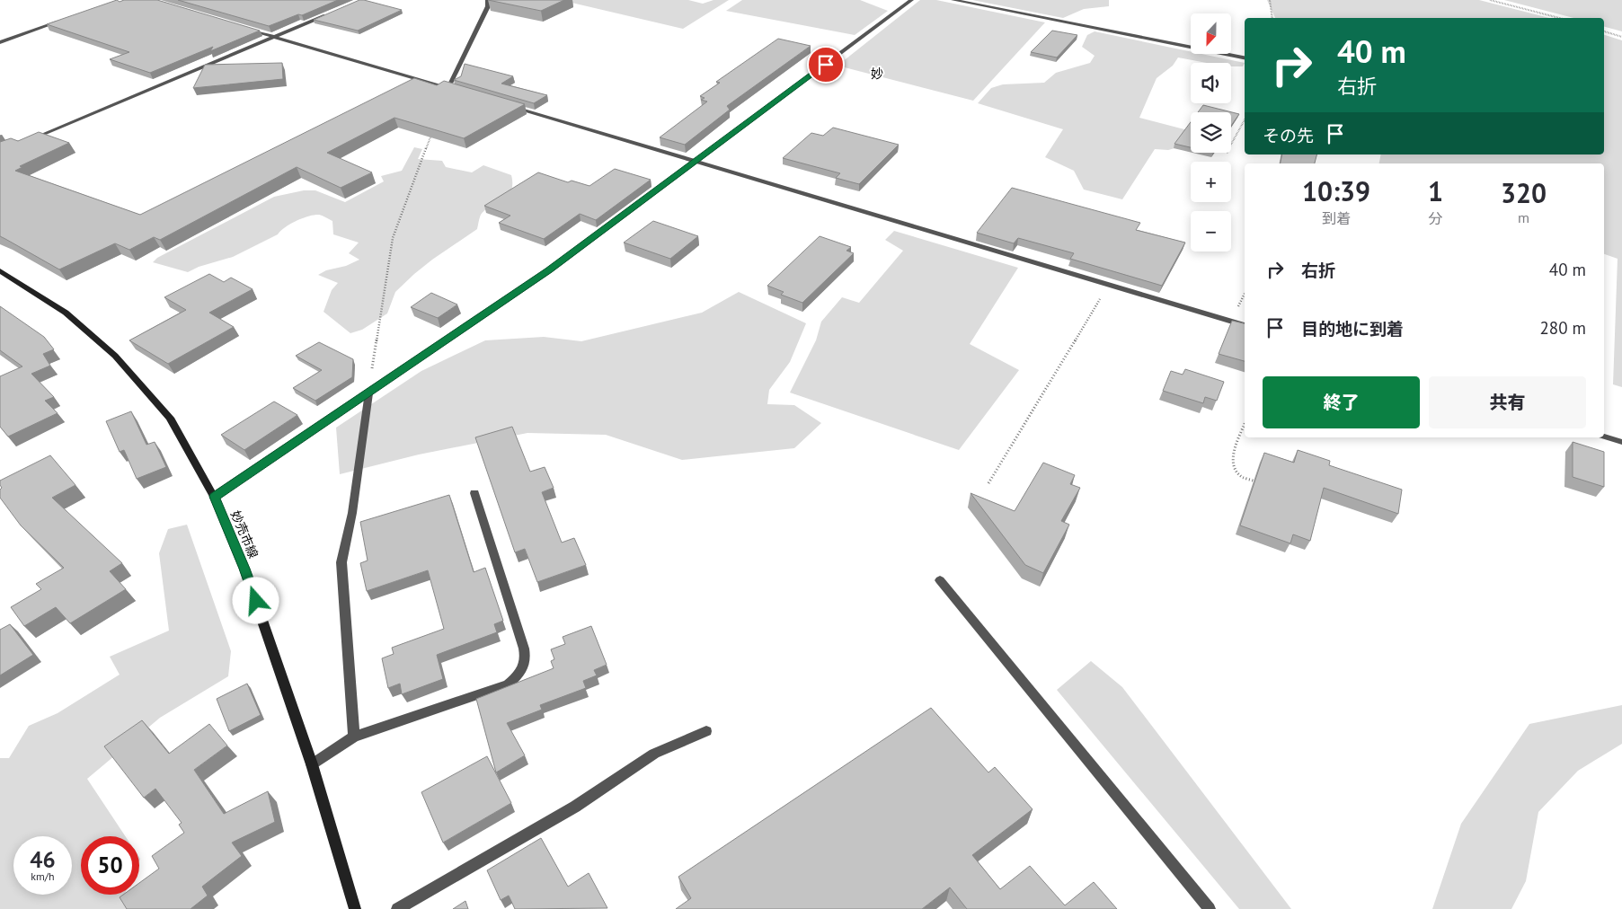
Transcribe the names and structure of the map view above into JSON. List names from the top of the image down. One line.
{"streets":{"main road":["妙売市線"]},"districts":["妙"],"north":"bottom","page":{"map_buttons":["+","−"],"turn":["40 m","右折"],"then":"その先","eta":["10:39","到着","1","分","320","m"],"list":[{"name":"右折","value":"40 m"},{"name":"目的地に到着","value":"280 m"}],"buttons":["終了","共有"],"speed":"46 km/h","limit":"50"}}
